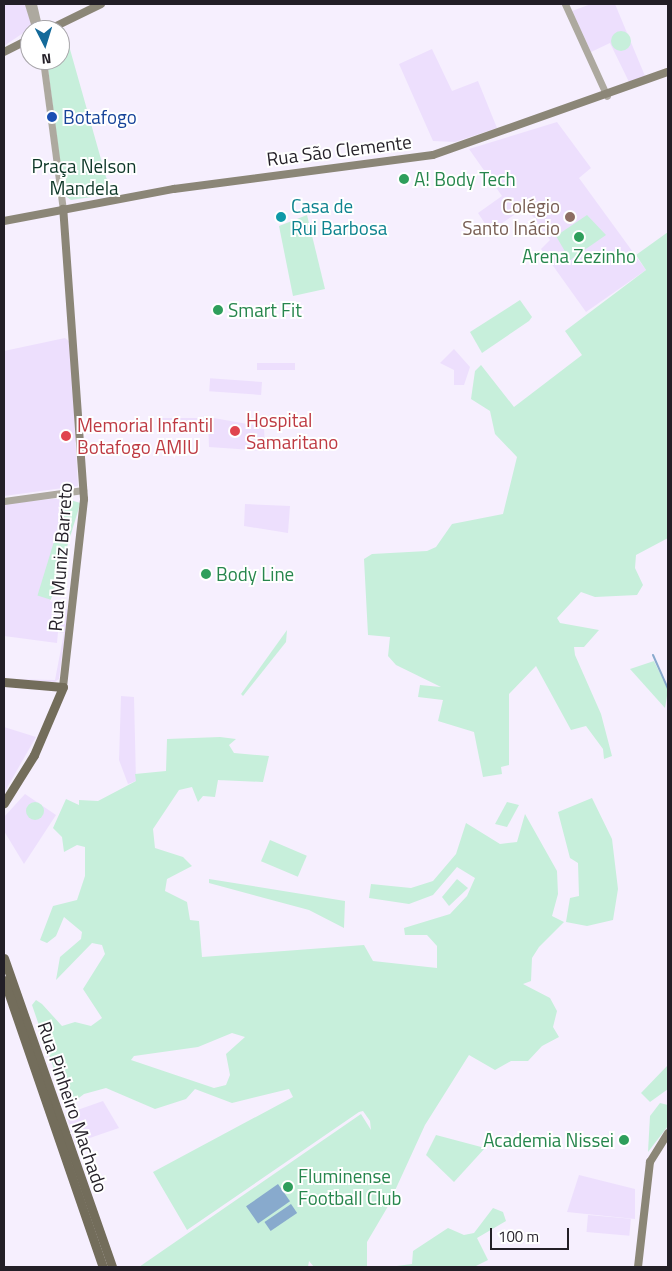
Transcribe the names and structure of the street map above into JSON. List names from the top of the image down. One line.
{"streets":{"main road":["Rua São Clemente","Rua Muniz Barreto","Rua Pinheiro Machado"]},"crossings":[["Rua São Clemente","Rua Muniz Barreto"]],"parks":["Praça Nelson Mandela"],"places":["Botafogo","A! Body Tech","Casa de Rui Barbosa","Colégio Santo Inácio","Arena Zezinho","Smart Fit","Hospital Samaritano","Memorial Infantil Botafogo AMIU","Body Line","Academia Nissei","Fluminense Football Club"],"scale_bar":"100 m","north":"bottom"}
